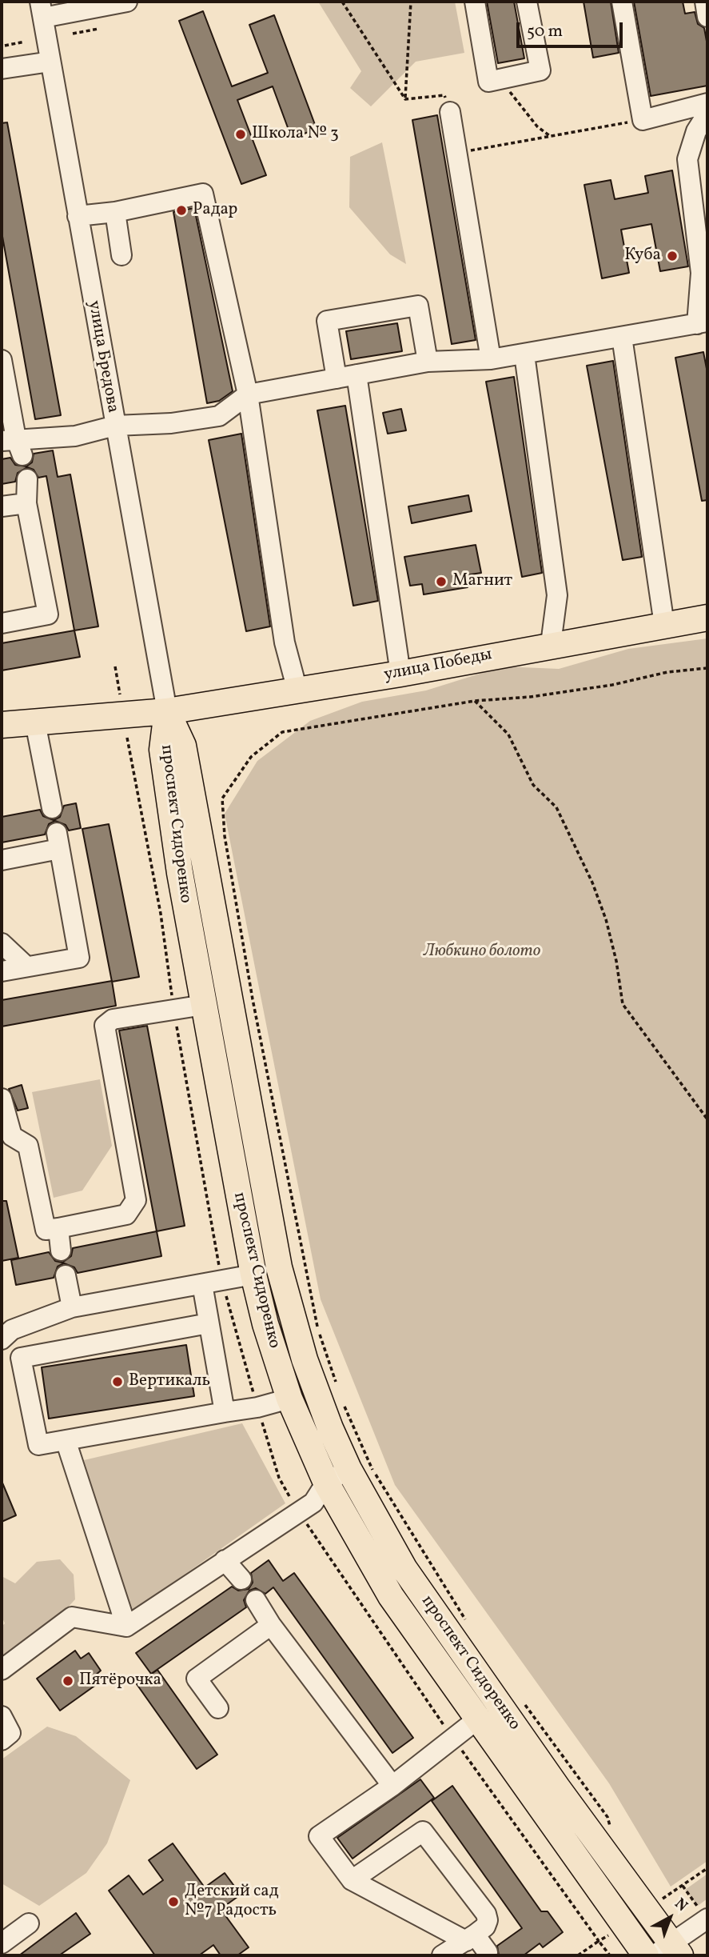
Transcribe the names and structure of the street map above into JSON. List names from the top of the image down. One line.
{"streets":{"main road":["улица Победы","проспект Сидоренко"],"street":["улица Бредова"]},"crossings":[["улица Бредова","улица Победы"],["улица Бредова","проспект Сидоренко"],["улица Победы","проспект Сидоренко"]],"parks":["Любкино болото"],"places":["Школа № 3","Радар","Куба","Магнит","Вертикаль","Пятёрочка","Детский сад №7 Радость"],"scale_bar":"50 m","north":"top right"}
